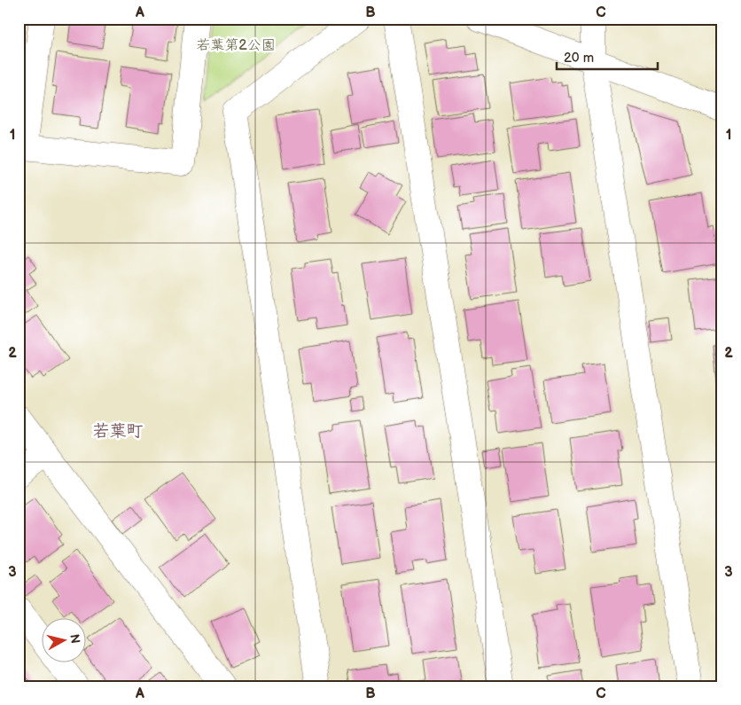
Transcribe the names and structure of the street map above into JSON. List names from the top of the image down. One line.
{"districts":["若葉町"],"parks":["若葉第2公園"],"scale_bar":"20 m","north":"right","grid":{"columns":["A","B","C"],"rows":["1","2","3"]}}
